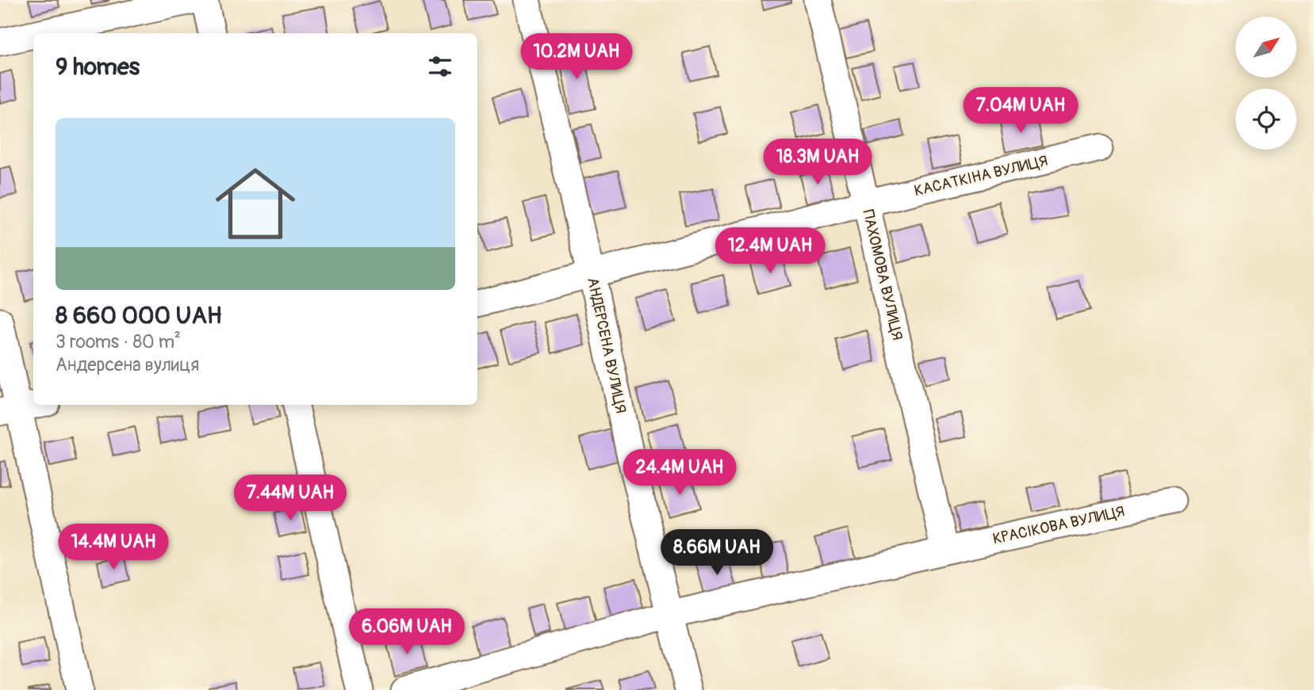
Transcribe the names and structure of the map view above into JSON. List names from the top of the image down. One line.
{"streets":{"street":["КАСАТКІНА ВУЛИЦЯ","ПАХОМОВА ВУЛИЦЯ","АНДЕРСЕНА ВУЛИЦЯ","КРАСІКОВА ВУЛИЦЯ"]},"crossings":[["КАСАТКІНА ВУЛИЦЯ","ПАХОМОВА ВУЛИЦЯ"],["КАСАТКІНА ВУЛИЦЯ","АНДЕРСЕНА ВУЛИЦЯ"],["ПАХОМОВА ВУЛИЦЯ","КРАСІКОВА ВУЛИЦЯ"],["АНДЕРСЕНА ВУЛИЦЯ","КРАСІКОВА ВУЛИЦЯ"]],"north":"top right","page":{"price":["10.2M UAH","7.04M UAH","18.3M UAH","12.4M UAH","24.4M UAH","7.44M UAH","14.4M UAH","8.66M UAH","6.06M UAH"],"heading":"9 homes","list":[{"name":"8 660 000 UAH","note":"3 rooms · 80 m² · Андерсена вулиця"}]}}
